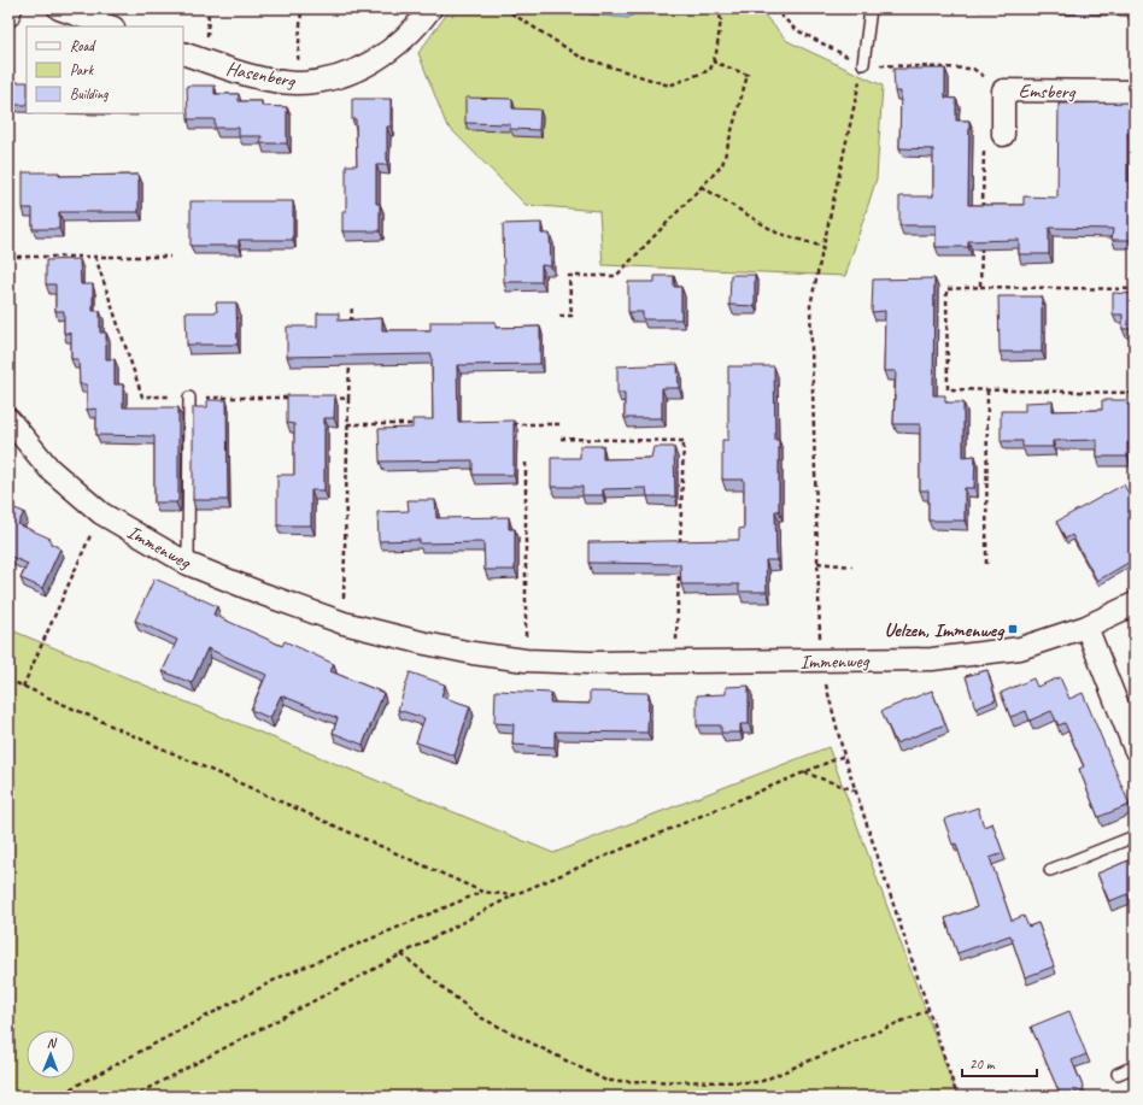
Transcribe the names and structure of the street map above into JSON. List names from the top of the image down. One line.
{"streets":{"street":["Hasenberg","Emsberg","Immenweg"]},"places":{"transit":["Uelzen, Immenweg"]},"legend":["Road","Park","Building"],"scale_bar":"20 m","north":"top"}
